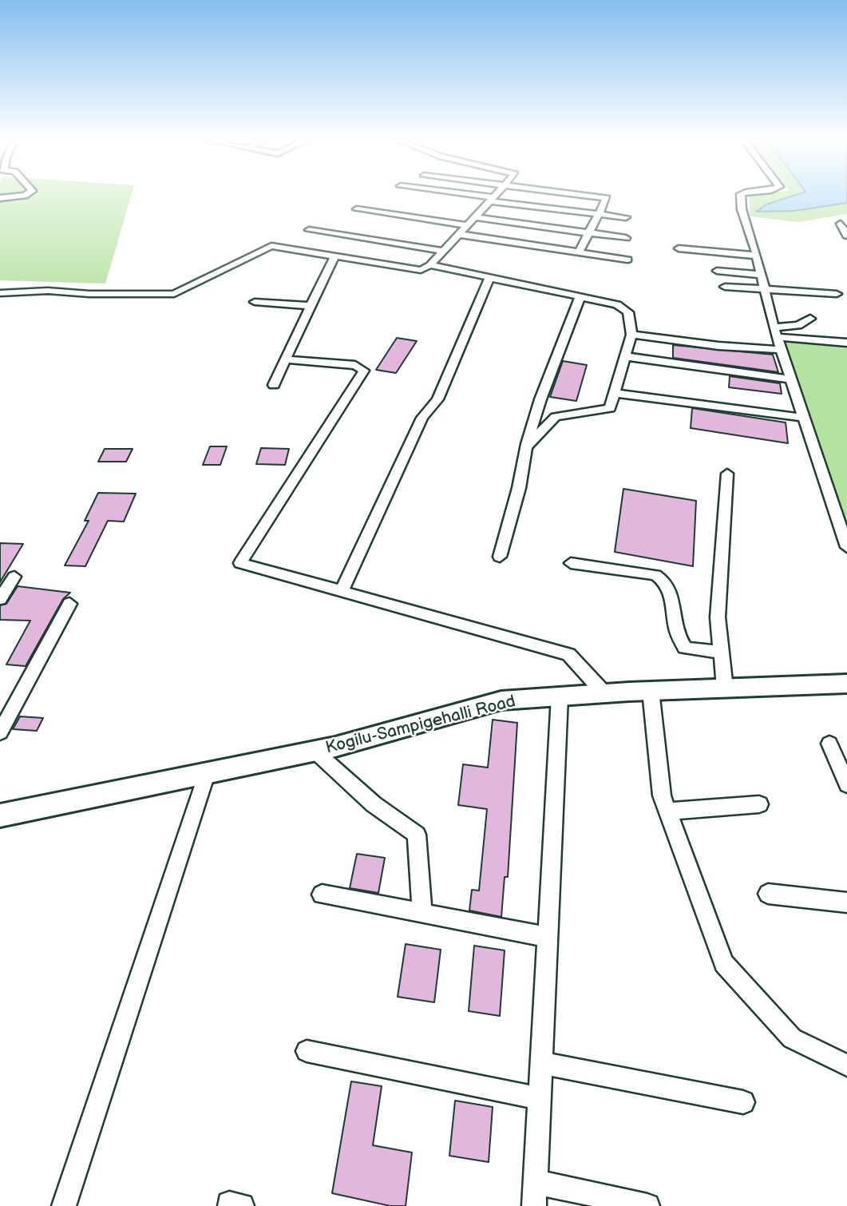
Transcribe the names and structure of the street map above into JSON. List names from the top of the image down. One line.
{"streets":{"street":["Kogilu-Sampigehalli Road"]}}
